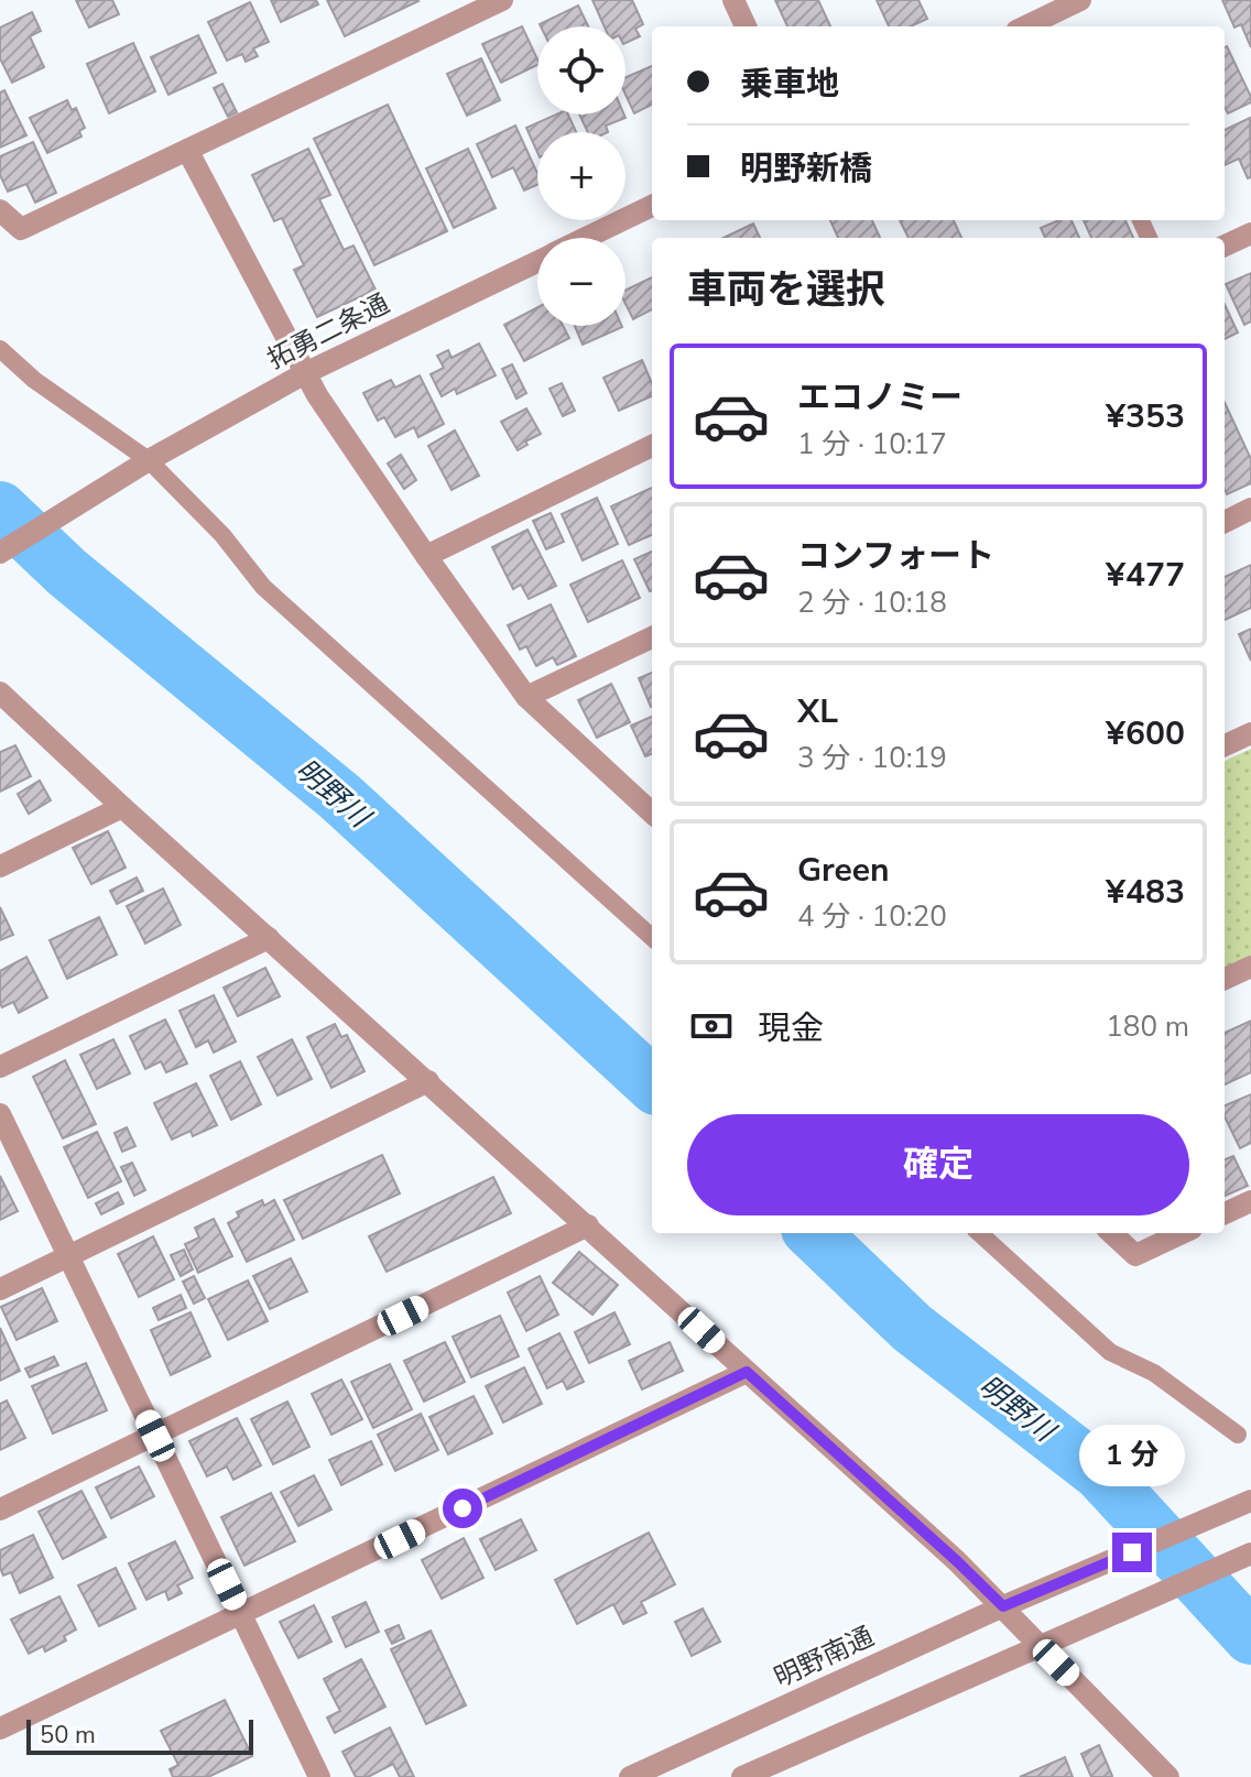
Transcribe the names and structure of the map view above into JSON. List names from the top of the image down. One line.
{"streets":{"street":["拓勇二条通","明野南通"]},"water":["明野川"],"scale_bar":"50 m","page":{"map_buttons":["+","−"],"banner":["乗車地","明野新橋"],"heading":"車両を選択","list":[{"name":"エコノミー","note":"1 分 · 10:17","value":"¥353"},{"name":"コンフォート","note":"2 分 · 10:18","value":"¥477"},{"name":"XL","note":"3 分 · 10:19","value":"¥600"},{"name":"Green","note":"4 分 · 10:20","value":"¥483"}],"pay":["現金","180 m"],"buttons":"確定","bubble":"1 分","scale":"50 m"}}
